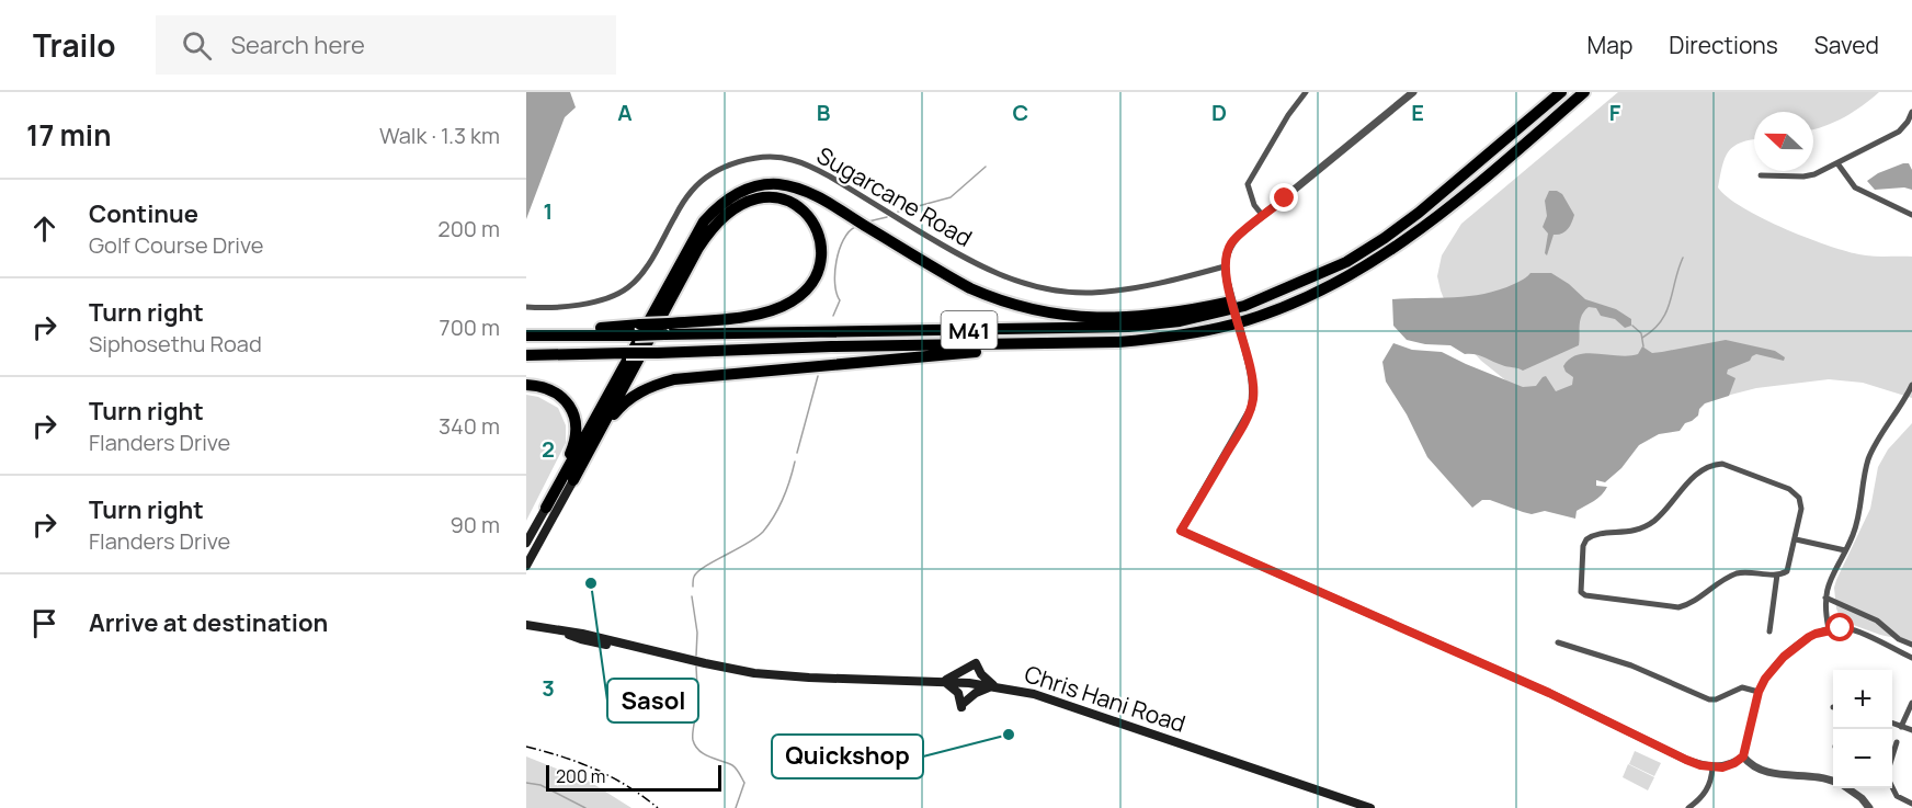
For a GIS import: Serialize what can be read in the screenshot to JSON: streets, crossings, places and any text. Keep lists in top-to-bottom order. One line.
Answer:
{"streets":{"highway":["M41"],"main road":["Chris Hani Road"],"street":["Sugarcane Road"]},"places":["Sasol","Quickshop"],"scale_bar":"200 m","north":"left","page":{"header":"Trailo","search":"Search here","nav":["Map","Directions","Saved"],"heading":["17 min","Walk · 1.3 km"],"list":[["Continue","Golf Course Drive","200 m"],["Turn right","Siphosethu Road","700 m"],["Turn right","Flanders Drive","340 m"],["Turn right","Flanders Drive","90 m"],"Arrive at destination"],"map_buttons":["+","−"],"scale":"200 m"},"grid":{"columns":["A","B","C","D","E","F"],"rows":["1","2","3"]}}
